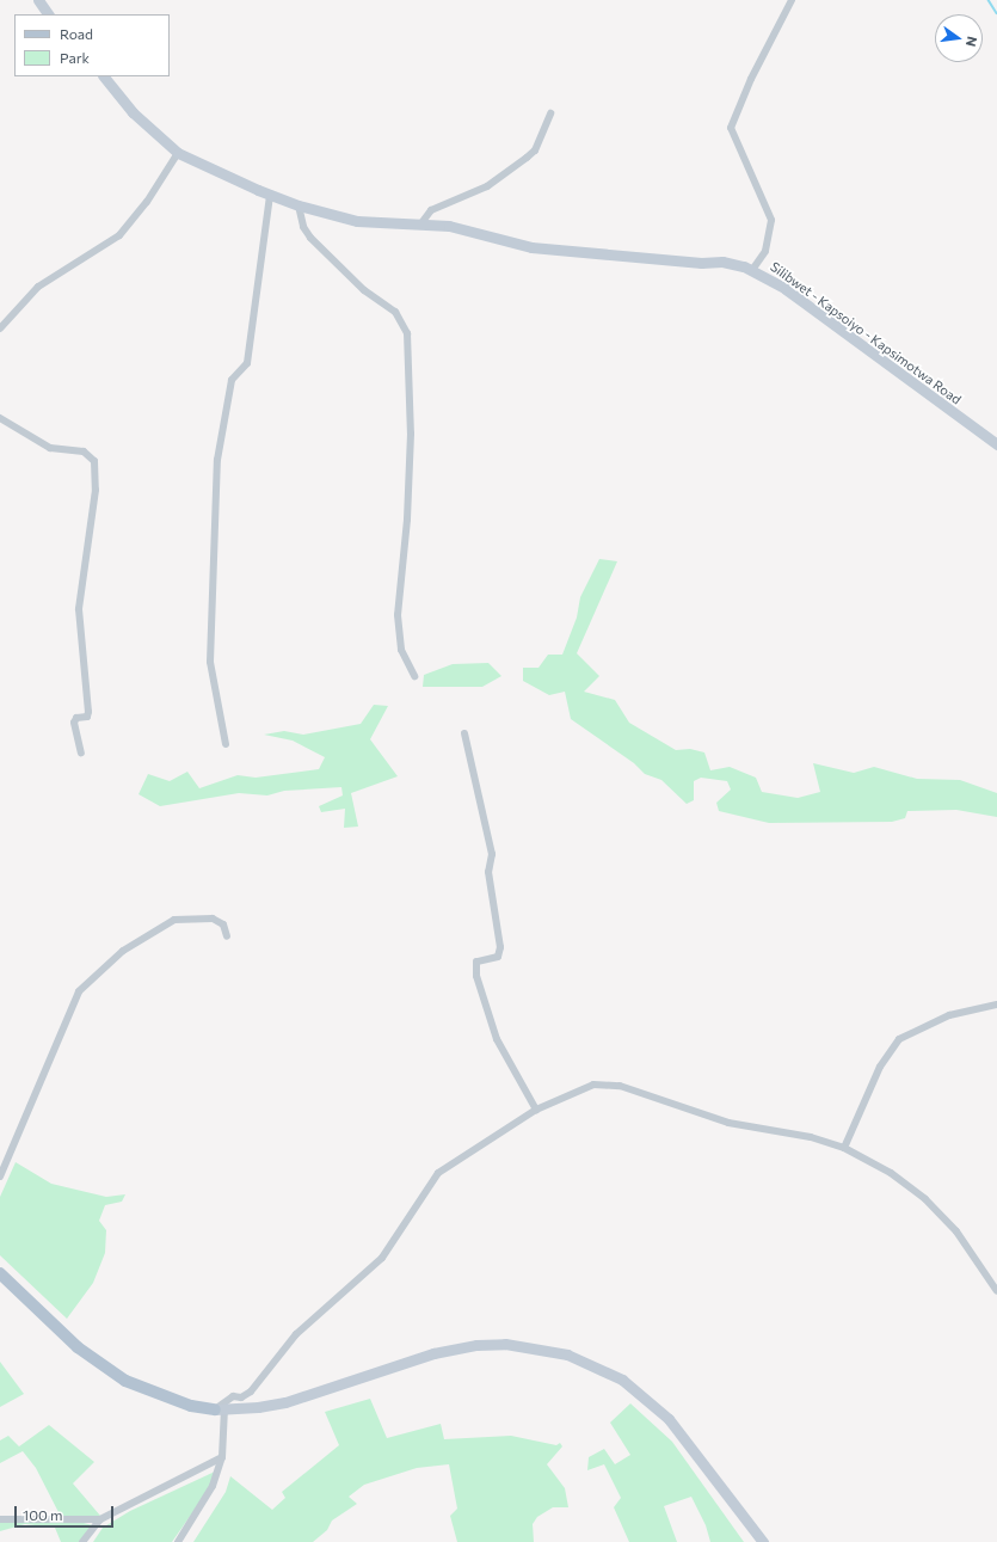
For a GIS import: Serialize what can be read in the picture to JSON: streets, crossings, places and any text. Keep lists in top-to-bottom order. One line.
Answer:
{"streets":{"street":["Silibwet - Kapsoiyo - Kapsimotwa Road"]},"legend":["Road","Park"],"scale_bar":"100 m","north":"right"}
